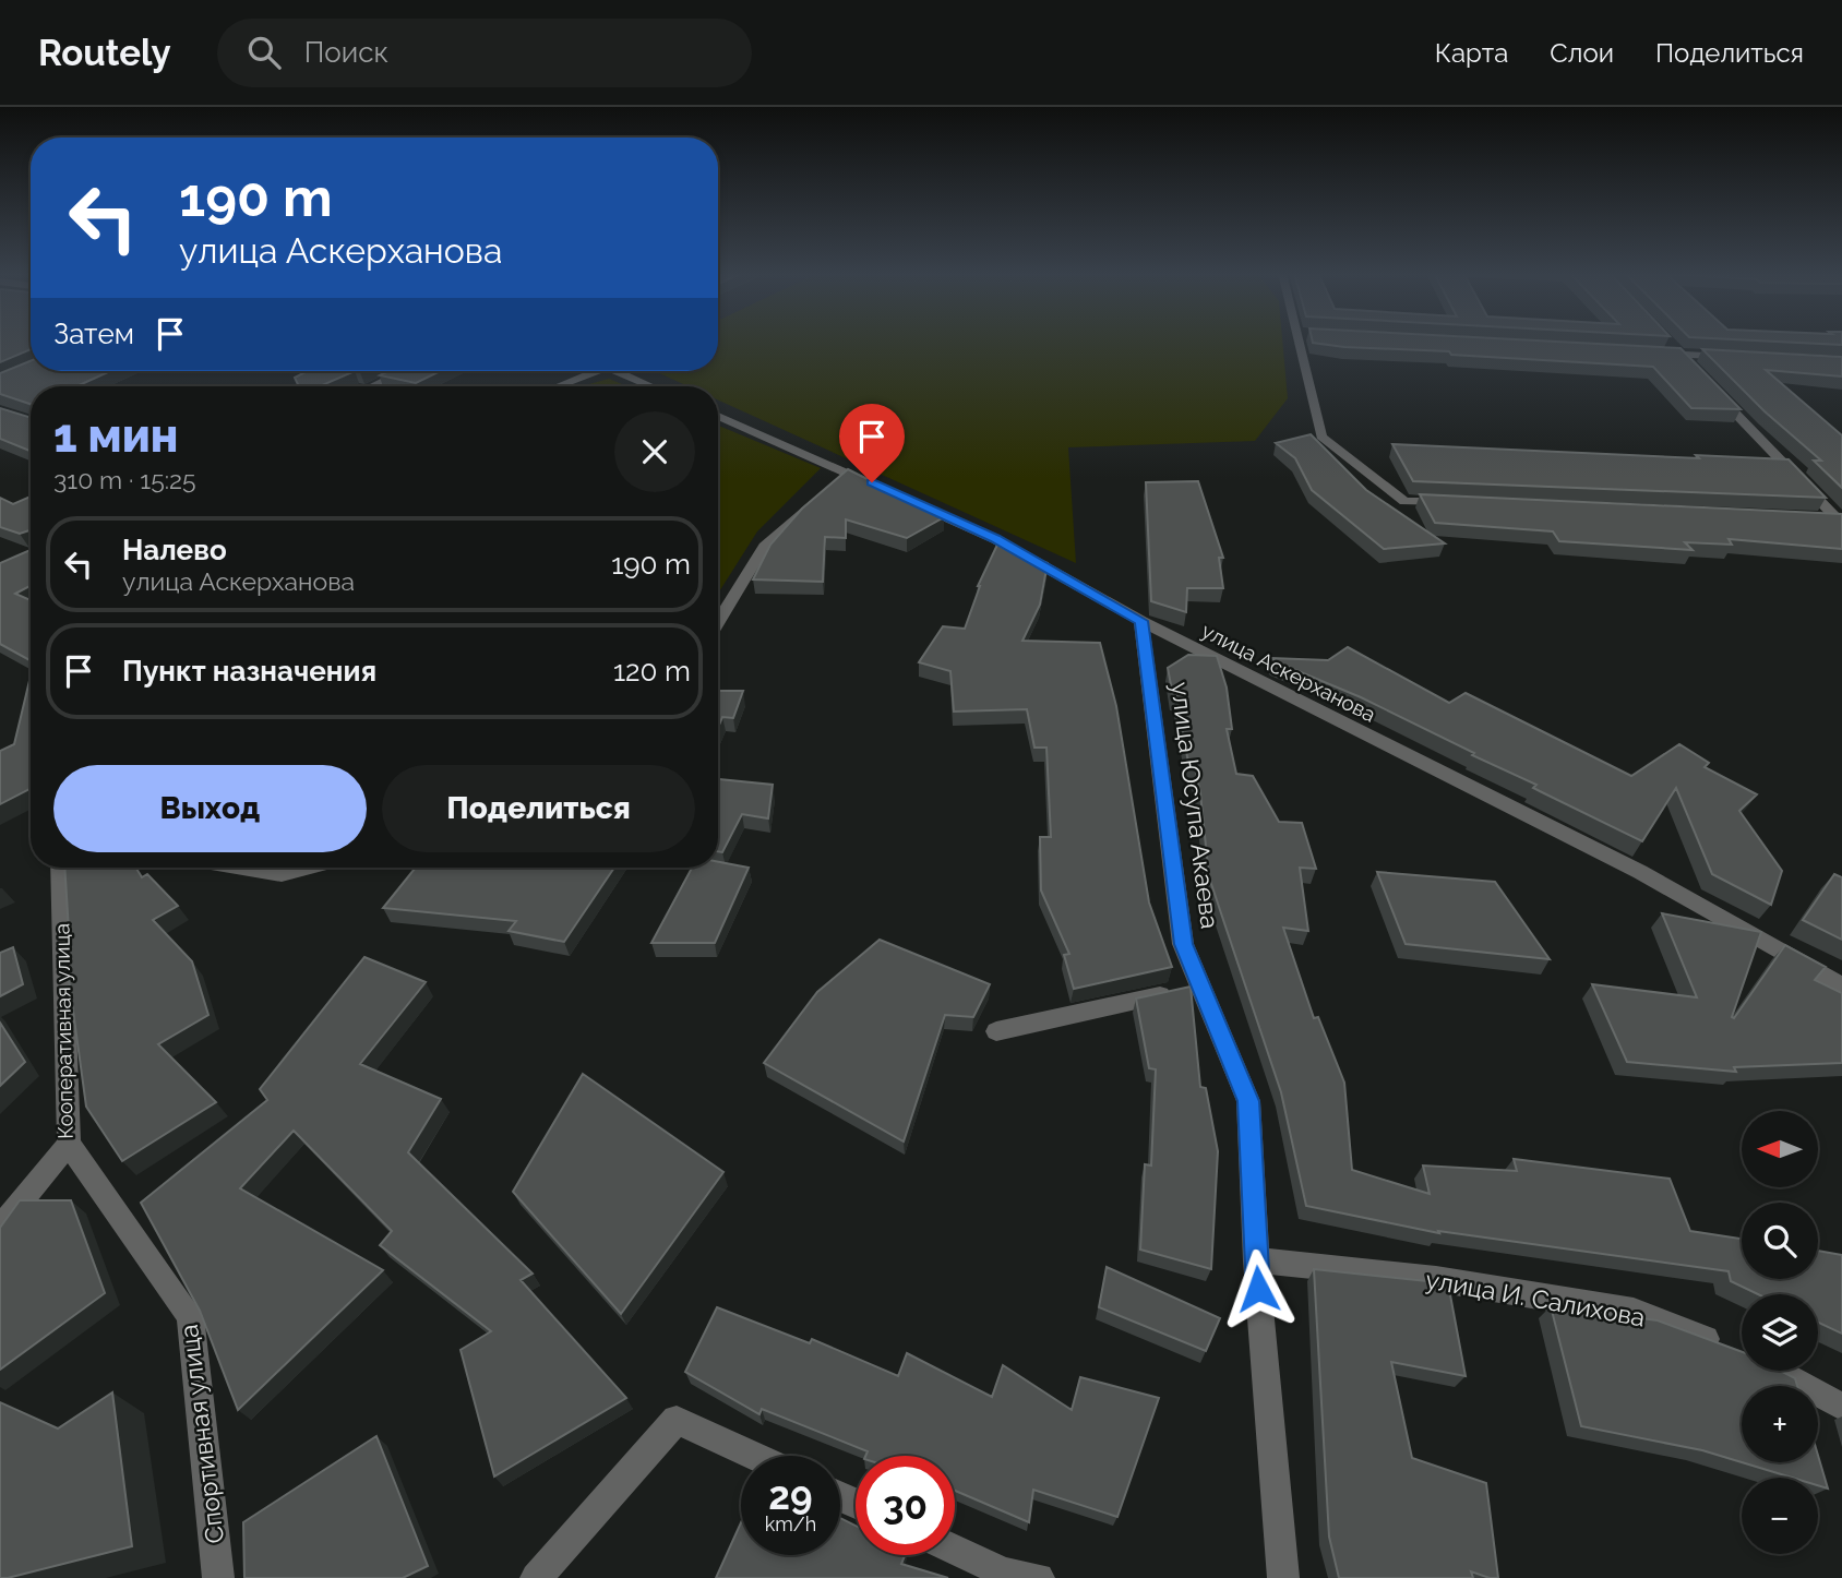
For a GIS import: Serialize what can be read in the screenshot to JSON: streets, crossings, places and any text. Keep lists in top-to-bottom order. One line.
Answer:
{"streets":{"street":["улица Аскерханова","улица Юсупа Акаева","Кооперативная улица","улица И. Салихова","Спортивная улица"]},"crossings":[["улица Аскерханова","улица Юсупа Акаева"],["улица Юсупа Акаева","улица И. Салихова"],["Кооперативная улица","Спортивная улица"]],"north":"left","page":{"header":"Routely","search":"Поиск","nav":["Карта","Слои","Поделиться"],"turn":["190 m","улица Аскерханова"],"then":"Затем","heading":["1 мин","310 m · 15:25"],"list":[{"name":"Налево","note":"улица Аскерханова","value":"190 m"},{"name":"Пункт назначения","value":"120 m"}],"buttons":["Выход","Поделиться"],"map_buttons":["+","−"],"speed":"29 km/h","limit":"30"}}
